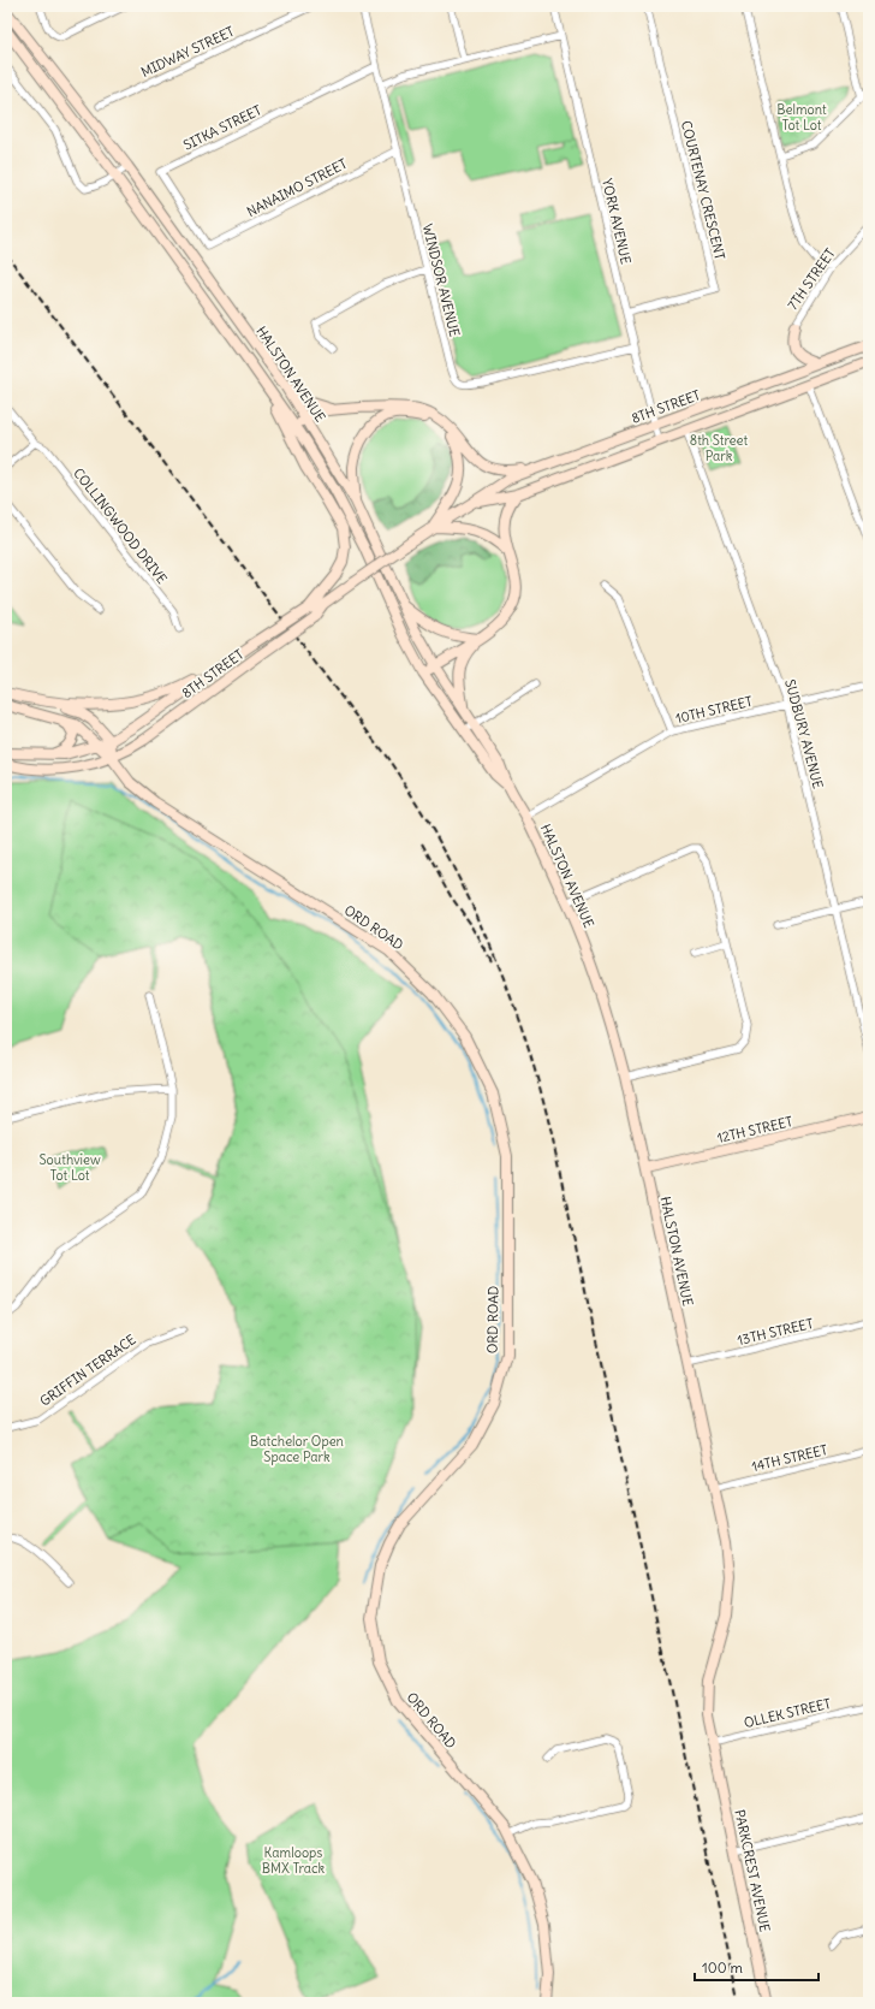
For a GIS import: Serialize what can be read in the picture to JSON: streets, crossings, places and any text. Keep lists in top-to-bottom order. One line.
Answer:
{"streets":{"main road":["HALSTON AVENUE","8TH STREET","ORD ROAD","12TH STREET","PARKCREST AVENUE"],"street":["MIDWAY STREET","SITKA STREET","NANAIMO STREET","COURTENAY CRESCENT","YORK AVENUE","7TH STREET","WINDSOR AVENUE","COLLINGWOOD DRIVE","10TH STREET","SUDBURY AVENUE","13TH STREET","GRIFFIN TERRACE","14TH STREET","OLLEK STREET"]},"crossings":[["SITKA STREET","NANAIMO STREET"],["SITKA STREET","WINDSOR AVENUE"],["NANAIMO STREET","WINDSOR AVENUE"],["COURTENAY CRESCENT","YORK AVENUE"],["YORK AVENUE","WINDSOR AVENUE"],["YORK AVENUE","8TH STREET"],["HALSTON AVENUE","10TH STREET"],["HALSTON AVENUE","12TH STREET"],["HALSTON AVENUE","13TH STREET"],["HALSTON AVENUE","14TH STREET"],["HALSTON AVENUE","OLLEK STREET"],["HALSTON AVENUE","PARKCREST AVENUE"],["8TH STREET","SUDBURY AVENUE"],["8TH STREET","ORD ROAD"],["10TH STREET","SUDBURY AVENUE"],["OLLEK STREET","PARKCREST AVENUE"]],"parks":["Belmont Tot Lot","8th Street Park","Southview Tot Lot","Batchelor Open Space Park","Kamloops BMX Track"],"scale_bar":"100 m"}
